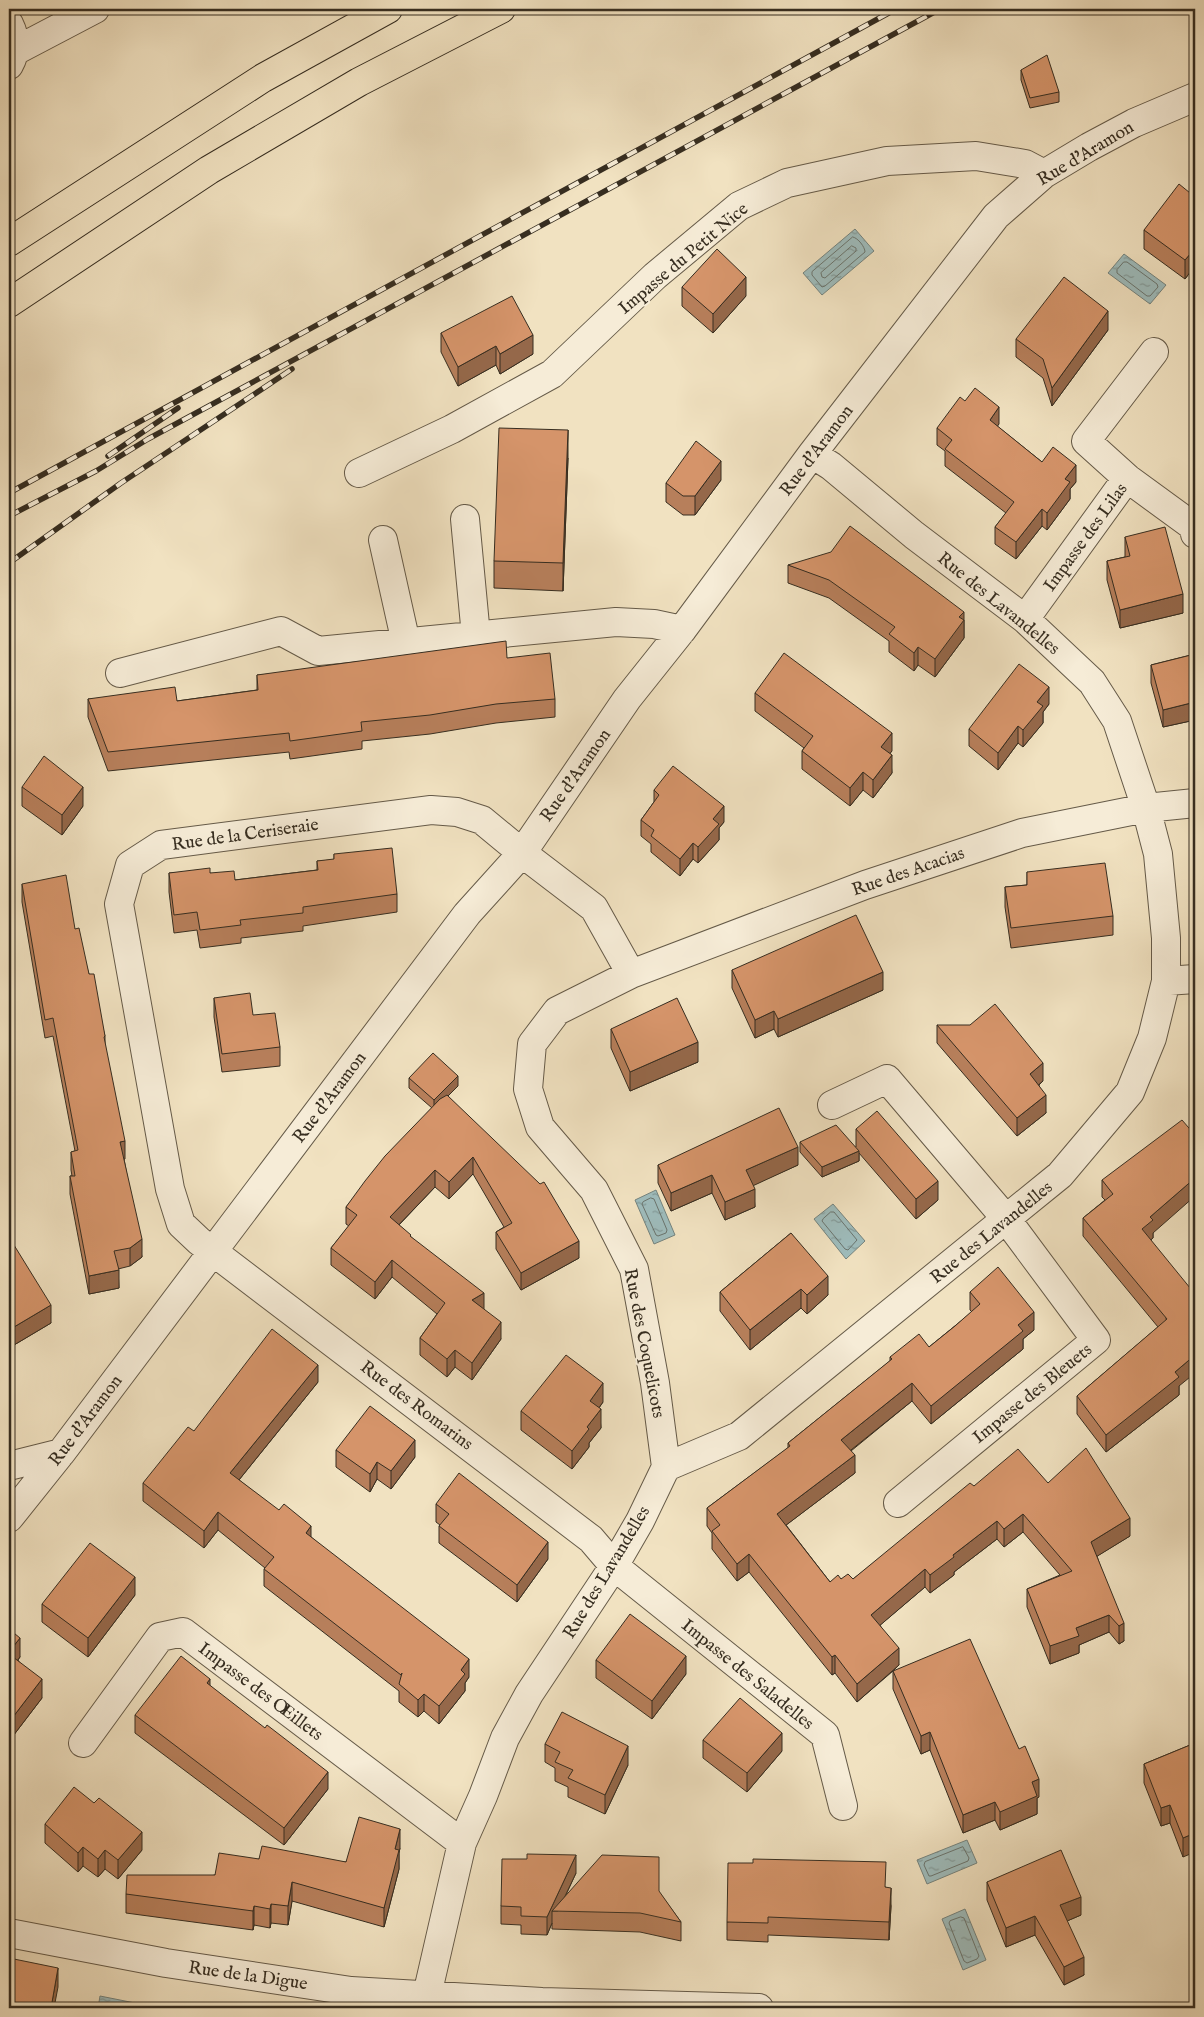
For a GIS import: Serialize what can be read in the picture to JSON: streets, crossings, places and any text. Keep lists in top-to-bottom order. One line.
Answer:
{"streets":{"street":["Rue d'Aramon","Impasse du Petit Nice","Impasse des Lilas","Rue des Lavandelles","Rue de la Ceriseraie","Rue des Acacias","Rue des Coquelicots","Impasse des Bleuets","Rue des Romarins","Impasse des Saladelles","Impasse des Œillets","Rue de la Digue"]},"crossings":[["Rue d'Aramon","Impasse du Petit Nice"],["Rue d'Aramon","Rue des Lavandelles"],["Rue d'Aramon","Rue de la Ceriseraie"],["Rue d'Aramon","Rue des Romarins"],["Impasse des Lilas","Rue des Lavandelles"],["Rue des Lavandelles","Rue des Acacias"],["Rue des Lavandelles","Rue des Coquelicots"],["Rue des Lavandelles","Impasse des Bleuets"],["Rue des Lavandelles","Rue des Romarins"],["Rue des Lavandelles","Impasse des Saladelles"],["Rue des Lavandelles","Impasse des Œillets"],["Rue des Lavandelles","Rue de la Digue"],["Rue de la Ceriseraie","Rue des Acacias"],["Rue de la Ceriseraie","Rue des Coquelicots"],["Rue de la Ceriseraie","Rue des Romarins"],["Rue des Acacias","Rue des Coquelicots"],["Rue des Romarins","Impasse des Saladelles"]]}
